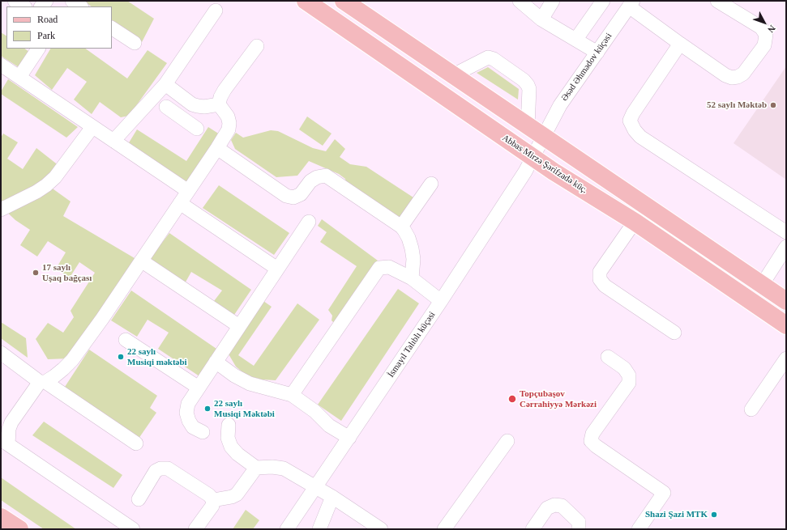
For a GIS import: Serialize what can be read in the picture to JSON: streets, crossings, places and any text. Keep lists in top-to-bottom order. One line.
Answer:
{"streets":{"main road":["Abbas Mirzə Şərifzadə küç."],"street":["Əsəd Əhmədov küçəsi","İsmayıl Talıblı küçəsi"]},"crossings":[["Əsəd Əhmədov küçəsi","Abbas Mirzə Şərifzadə küç."],["Əsəd Əhmədov küçəsi","İsmayıl Talıblı küçəsi"],["Abbas Mirzə Şərifzadə küç.","İsmayıl Talıblı küçəsi"]],"places":["52 saylı Məktəb","17 saylı Uşaq bağçası","22 saylı Musiqi məktəbi","Topçubaşov Cərrahiyyə Mərkəzi","22 saylı Musiqi Məktəbi","Shazi Şazi MTK"],"legend":["Road","Park"],"north":"bottom right"}
